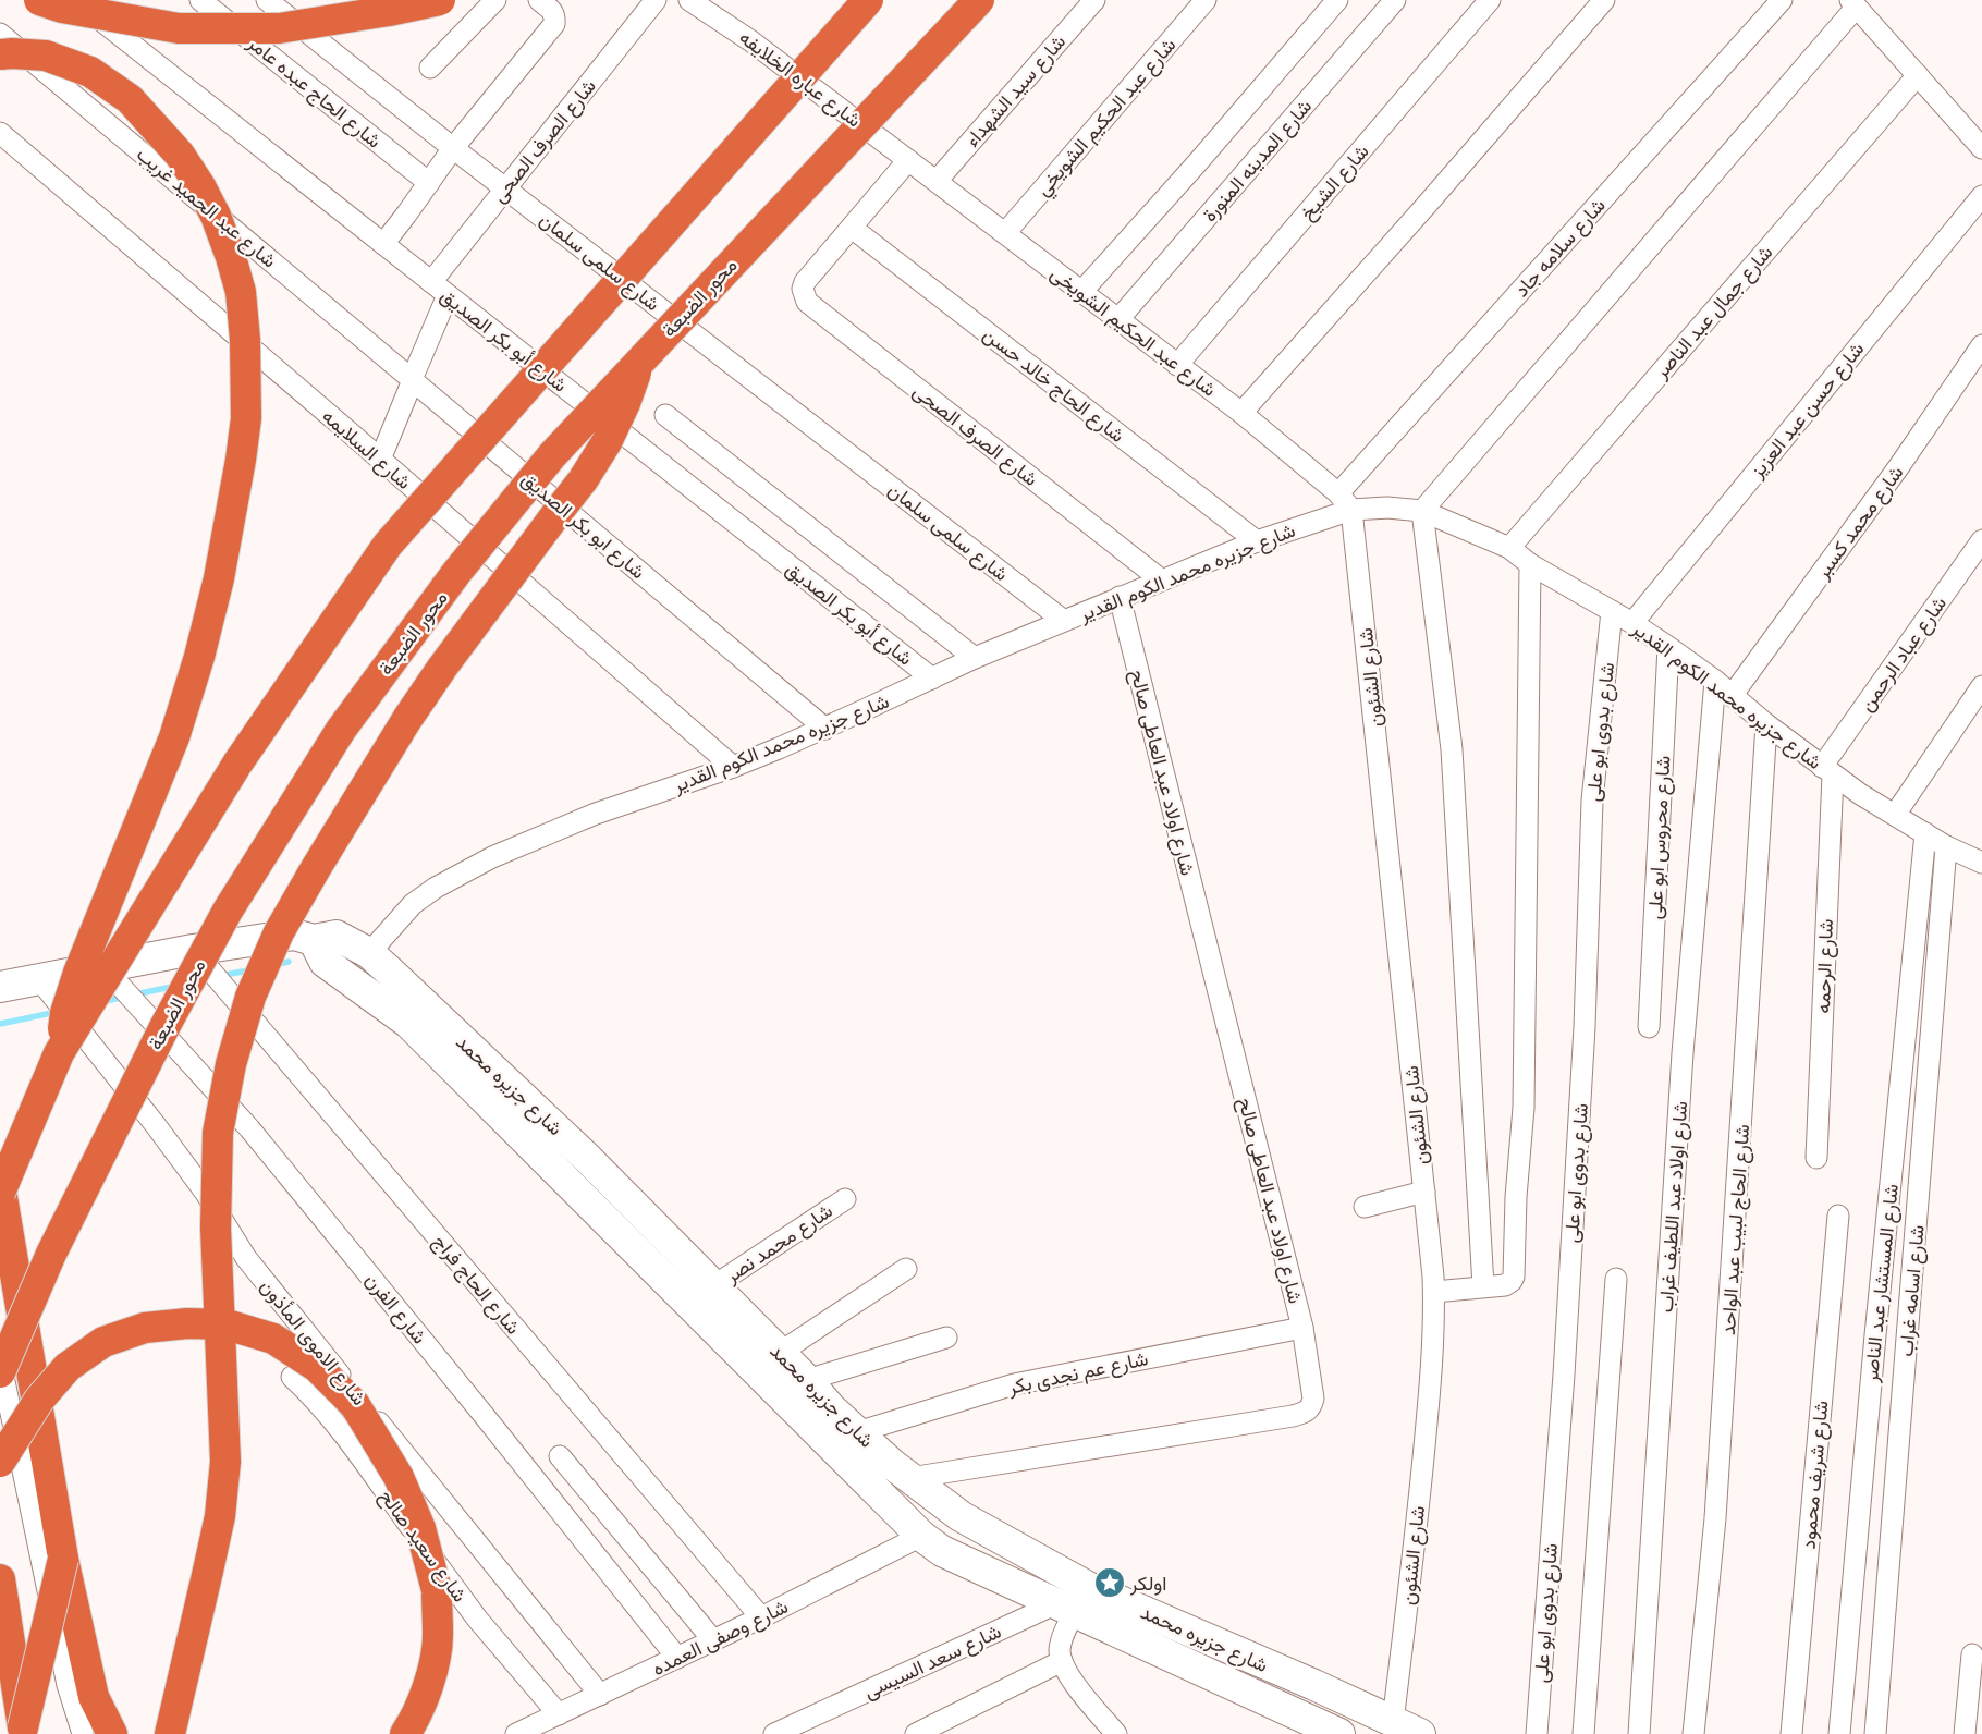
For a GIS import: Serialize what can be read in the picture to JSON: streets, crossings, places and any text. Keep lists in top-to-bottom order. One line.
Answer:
{"streets":{"highway":["محور الضبعة"],"main road":["شارع جزيره محمد"],"street":["شارع عباره الخلايفه","شارع سيد الشهداء","شارع الحاج عبده عامر","شارع عبد الحكيم الشويخي","شارع الصرف الصحى","شارع المدينه المنورة","شارع الشيخ","شارع عبد الحميد غريب","شارع سلامه جاد","شارع سلمى سلمان","شارع جمال عبد الناصر","شارع عبد الحكيم الشويخى","شارع أبو بكر الصديق","شارع الحاج خالد حسن","شارع حسن عبد العزيز","شارع السلايمه","شارع محمد كسبر","شارع ابو بكر الصديق","شارع جزيره محمد الكوم القدير","شارع عباد الرحمن","شارع الشئون","شارع بدوى ابو على","شارع اولاد عبد العاطى صالح","شارع محروس ابو على","شارع الرحمه","شارع اولاد عبد اللطيف غراب","شارع الحاج لبيب عبد الواحد","شارع محمد نصر","شارع المستشار عبد الناصر","شارع الحاج فراج","شارع اسامه غراب","شارع الفرن","شارع الاموى المأذون","شارع عم نجدى بكر","شارع شريف محمود","شارع سعيد صالح","شارع وصفى العمده","شارع سعد السيسى"]},"crossings":[["شارع عباره الخلايفه","شارع عبد الحكيم الشويخى"],["شارع سيد الشهداء","شارع عبد الحكيم الشويخى"],["شارع عبد الحكيم الشويخي","شارع عبد الحكيم الشويخى"],["شارع الصرف الصحى","شارع سلمى سلمان"],["شارع الصرف الصحى","شارع أبو بكر الصديق"],["شارع الصرف الصحى","شارع الحاج خالد حسن"],["شارع الصرف الصحى","شارع جزيره محمد الكوم القدير"],["شارع المدينه المنورة","شارع عبد الحكيم الشويخى"],["شارع الشيخ","شارع عبد الحكيم الشويخى"],["شارع عبد الحميد غريب","شارع ابو بكر الصديق"],["شارع سلامه جاد","شارع عبد الحكيم الشويخى"],["شارع سلمى سلمان","شارع جزيره محمد الكوم القدير"],["شارع جمال عبد الناصر","شارع جزيره محمد الكوم القدير"],["شارع عبد الحكيم الشويخى","شارع جزيره محمد الكوم القدير"],["شارع عبد الحكيم الشويخى","شارع الشئون"],["شارع أبو بكر الصديق","شارع جزيره محمد الكوم القدير"],["شارع الحاج خالد حسن","شارع جزيره محمد الكوم القدير"],["شارع حسن عبد العزيز","شارع جزيره محمد الكوم القدير"],["شارع السلايمه","شارع جزيره محمد الكوم القدير"],["شارع محمد كسبر","شارع جزيره محمد الكوم القدير"],["شارع ابو بكر الصديق","شارع جزيره محمد الكوم القدير"],["شارع جزيره محمد الكوم القدير","شارع عباد الرحمن"],["شارع جزيره محمد الكوم القدير","شارع الشئون"],["شارع جزيره محمد الكوم القدير","شارع بدوى ابو على"],["شارع جزيره محمد الكوم القدير","شارع اولاد عبد العاطى صالح"],["شارع جزيره محمد الكوم القدير","شارع محروس ابو على"],["شارع جزيره محمد الكوم القدير","شارع الرحمه"],["شارع جزيره محمد الكوم القدير","شارع جزيره محمد"],["شارع جزيره محمد الكوم القدير","شارع اولاد عبد اللطيف غراب"],["شارع جزيره محمد الكوم القدير","شارع الحاج لبيب عبد الواحد"],["شارع جزيره محمد الكوم القدير","شارع المستشار عبد الناصر"],["شارع جزيره محمد الكوم القدير","شارع اسامه غراب"],["شارع عباد الرحمن","شارع الرحمه"],["شارع الشئون","شارع جزيره محمد"],["شارع اولاد عبد العاطى صالح","شارع جزيره محمد"],["شارع اولاد عبد العاطى صالح","شارع عم نجدى بكر"],["شارع جزيره محمد","شارع محمد نصر"],["شارع جزيره محمد","شارع الحاج فراج"],["شارع جزيره محمد","شارع الفرن"],["شارع جزيره محمد","شارع الاموى المأذون"],["شارع جزيره محمد","شارع عم نجدى بكر"],["شارع جزيره محمد","شارع وصفى العمده"],["شارع جزيره محمد","شارع سعد السيسى"],["شارع الحاج فراج","شارع وصفى العمده"],["شارع الفرن","شارع وصفى العمده"],["شارع الاموى المأذون","شارع وصفى العمده"],["شارع سعيد صالح","شارع وصفى العمده"]],"places":{"place":["اولكر"]}}
